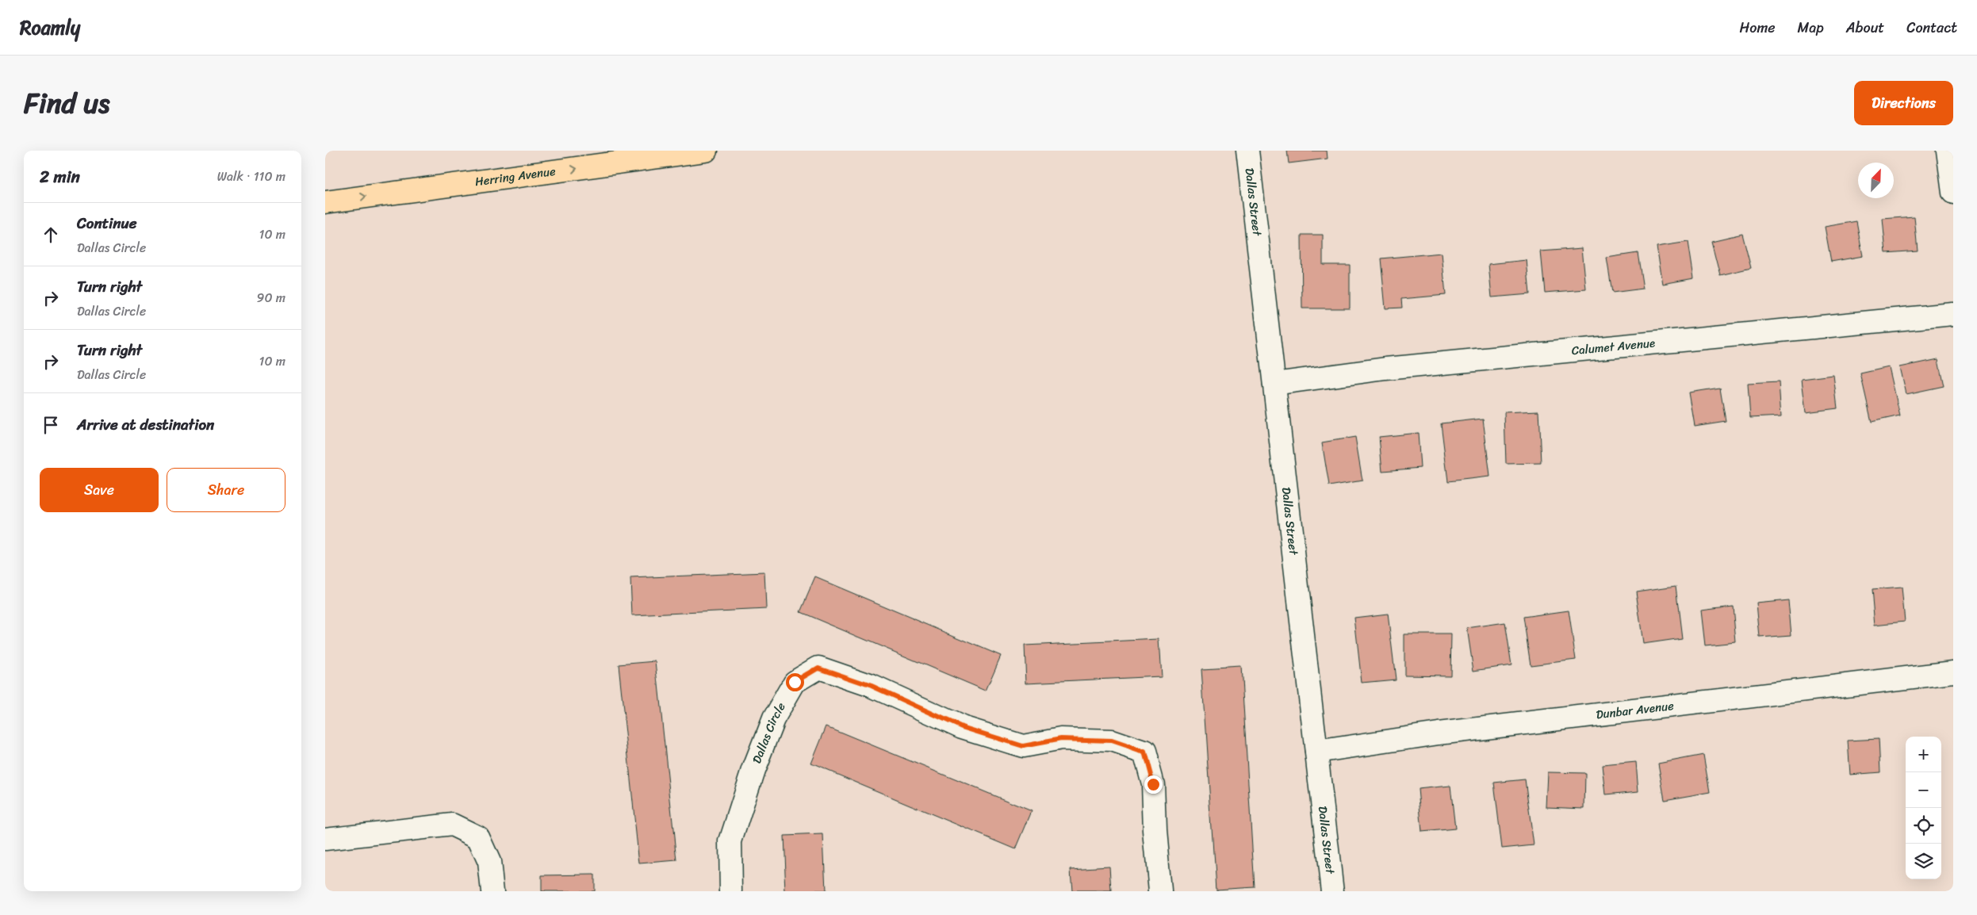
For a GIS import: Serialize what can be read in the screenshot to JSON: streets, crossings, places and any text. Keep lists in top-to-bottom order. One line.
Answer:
{"streets":{"main road":["Herring Avenue"],"street":["Dallas Street","Calumet Avenue","Dunbar Avenue","Dallas Circle"]},"crossings":[["Dallas Street","Calumet Avenue"],["Dallas Street","Dunbar Avenue"]],"one_way":["Herring Avenue"],"north":"top right","page":{"header":"Roamly","nav":["Home","Map","About","Contact"],"title":"Find us","buttons":["Directions",["Save","Share"]],"heading":["2 min","Walk · 110 m"],"list":[["Continue","Dallas Circle","10 m"],["Turn right","Dallas Circle","90 m"],["Turn right","Dallas Circle","10 m"],"Arrive at destination"],"map_buttons":["+","−"]}}
